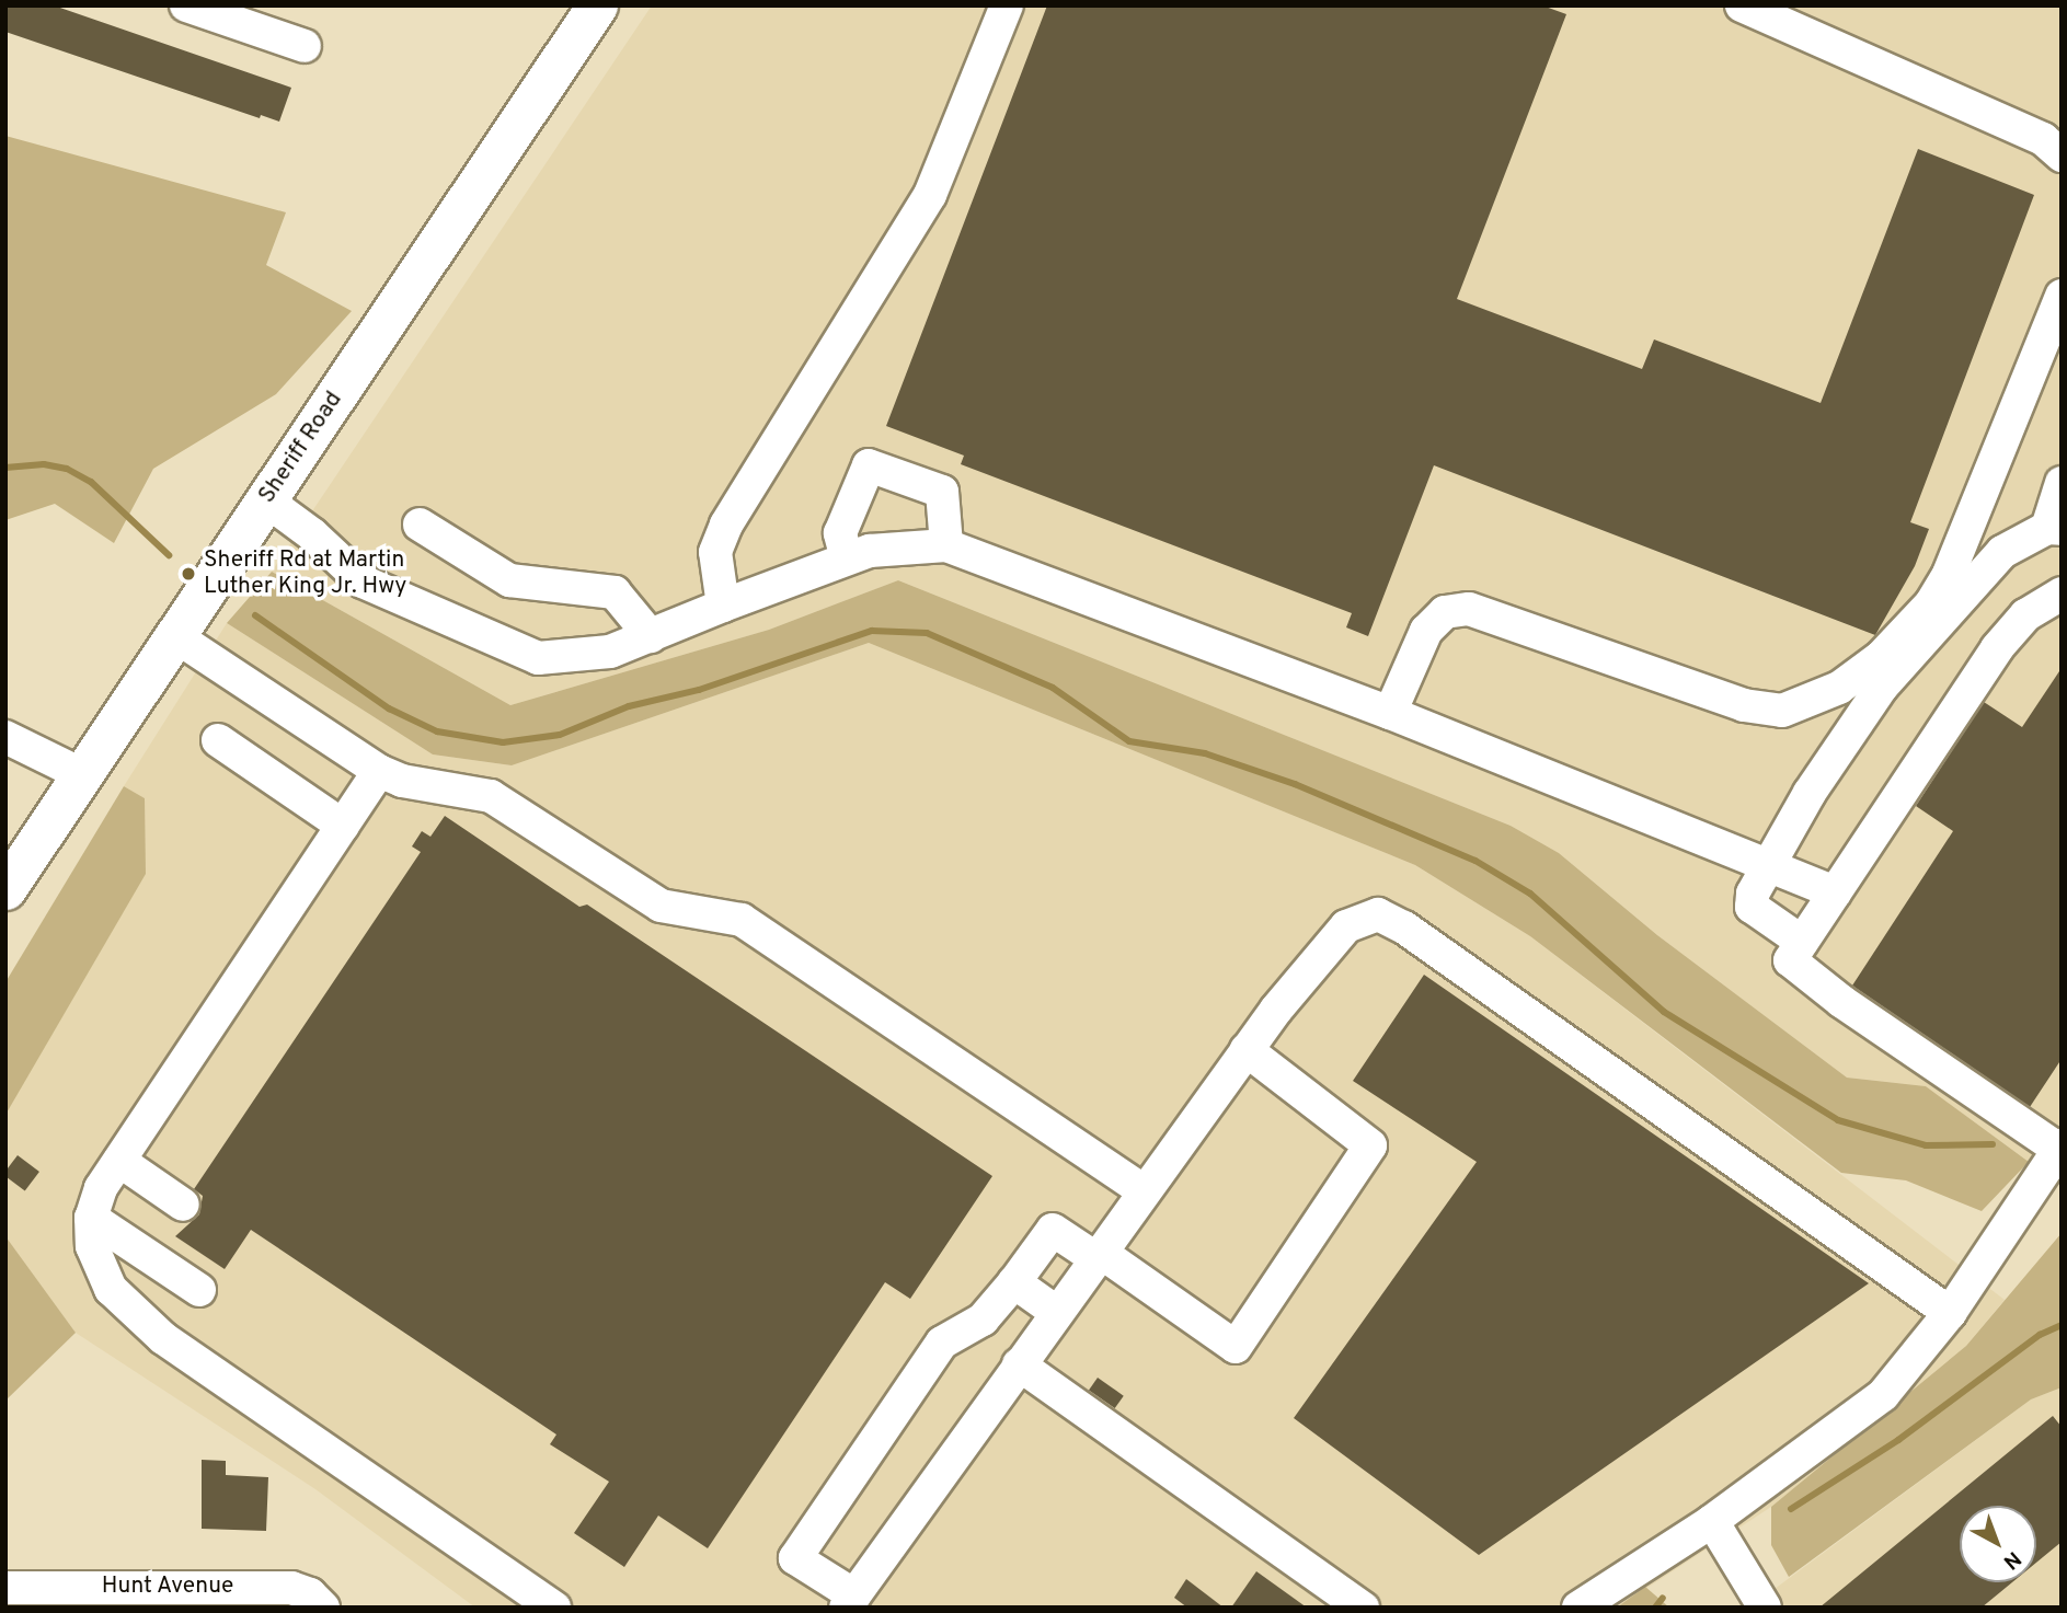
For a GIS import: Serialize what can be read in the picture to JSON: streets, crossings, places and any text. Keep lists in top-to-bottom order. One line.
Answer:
{"streets":{"main road":["Sheriff Road"],"street":["Hunt Avenue"]},"places":["Sheriff Rd at Martin Luther King Jr. Hwy"],"north":"bottom right"}
